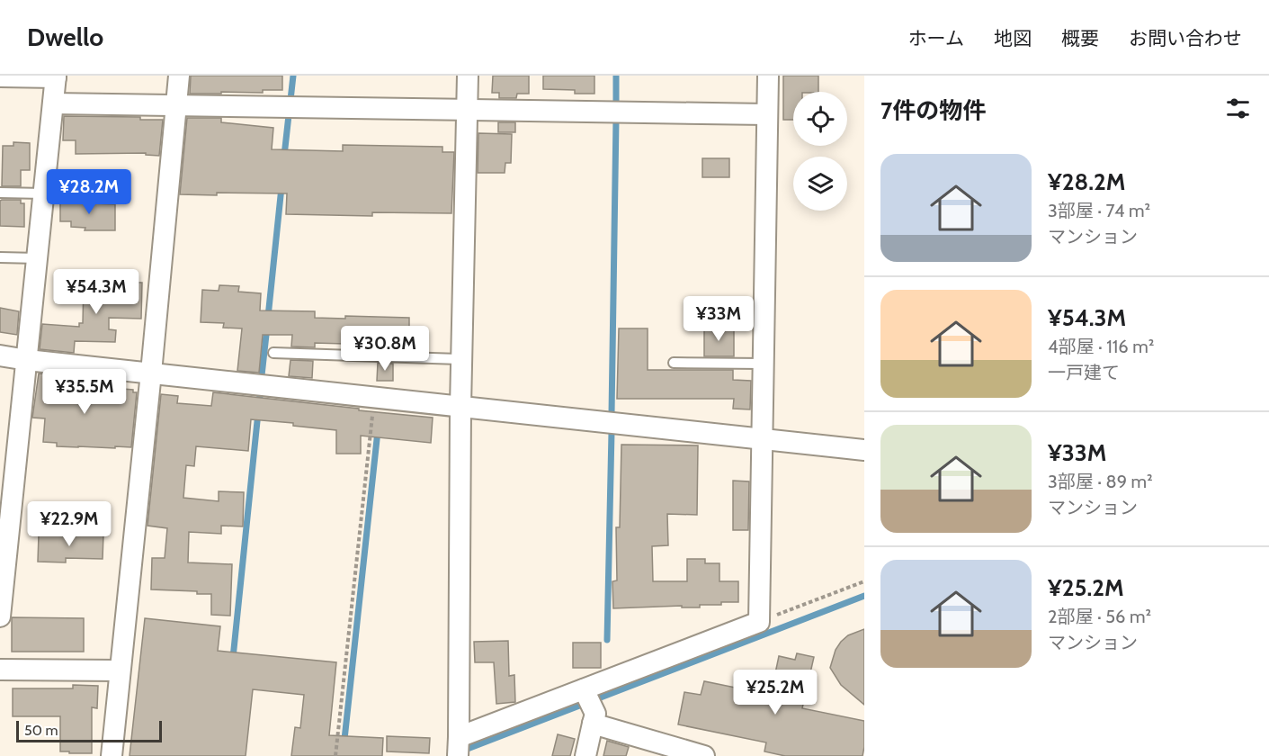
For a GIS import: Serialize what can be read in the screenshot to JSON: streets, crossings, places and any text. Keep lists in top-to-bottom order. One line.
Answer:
{"scale_bar":"50 m","page":{"header":"Dwello","nav":["ホーム","地図","概要","お問い合わせ"],"heading":"7件の物件","list":[{"name":"¥28.2M","note":"3部屋 · 74 m² · マンション"},{"name":"¥54.3M","note":"4部屋 · 116 m² · 一戸建て"},{"name":"¥33M","note":"3部屋 · 89 m² · マンション"},{"name":"¥25.2M","note":"2部屋 · 56 m² · マンション"}],"price":["¥28.2M","¥54.3M","¥33M","¥30.8M","¥35.5M","¥22.9M","¥25.2M"],"scale":"50 m"}}
